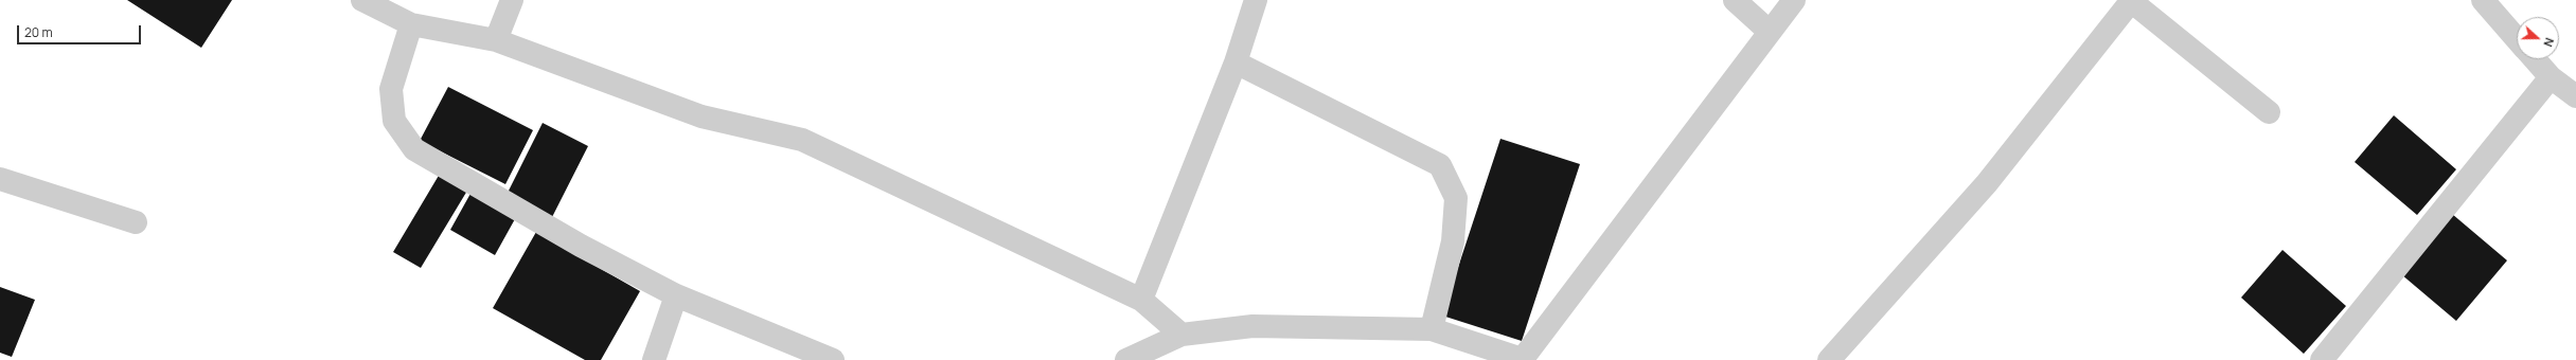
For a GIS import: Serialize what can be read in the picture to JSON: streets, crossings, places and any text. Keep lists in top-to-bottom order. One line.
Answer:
{"scale_bar":"20 m","north":"right"}
